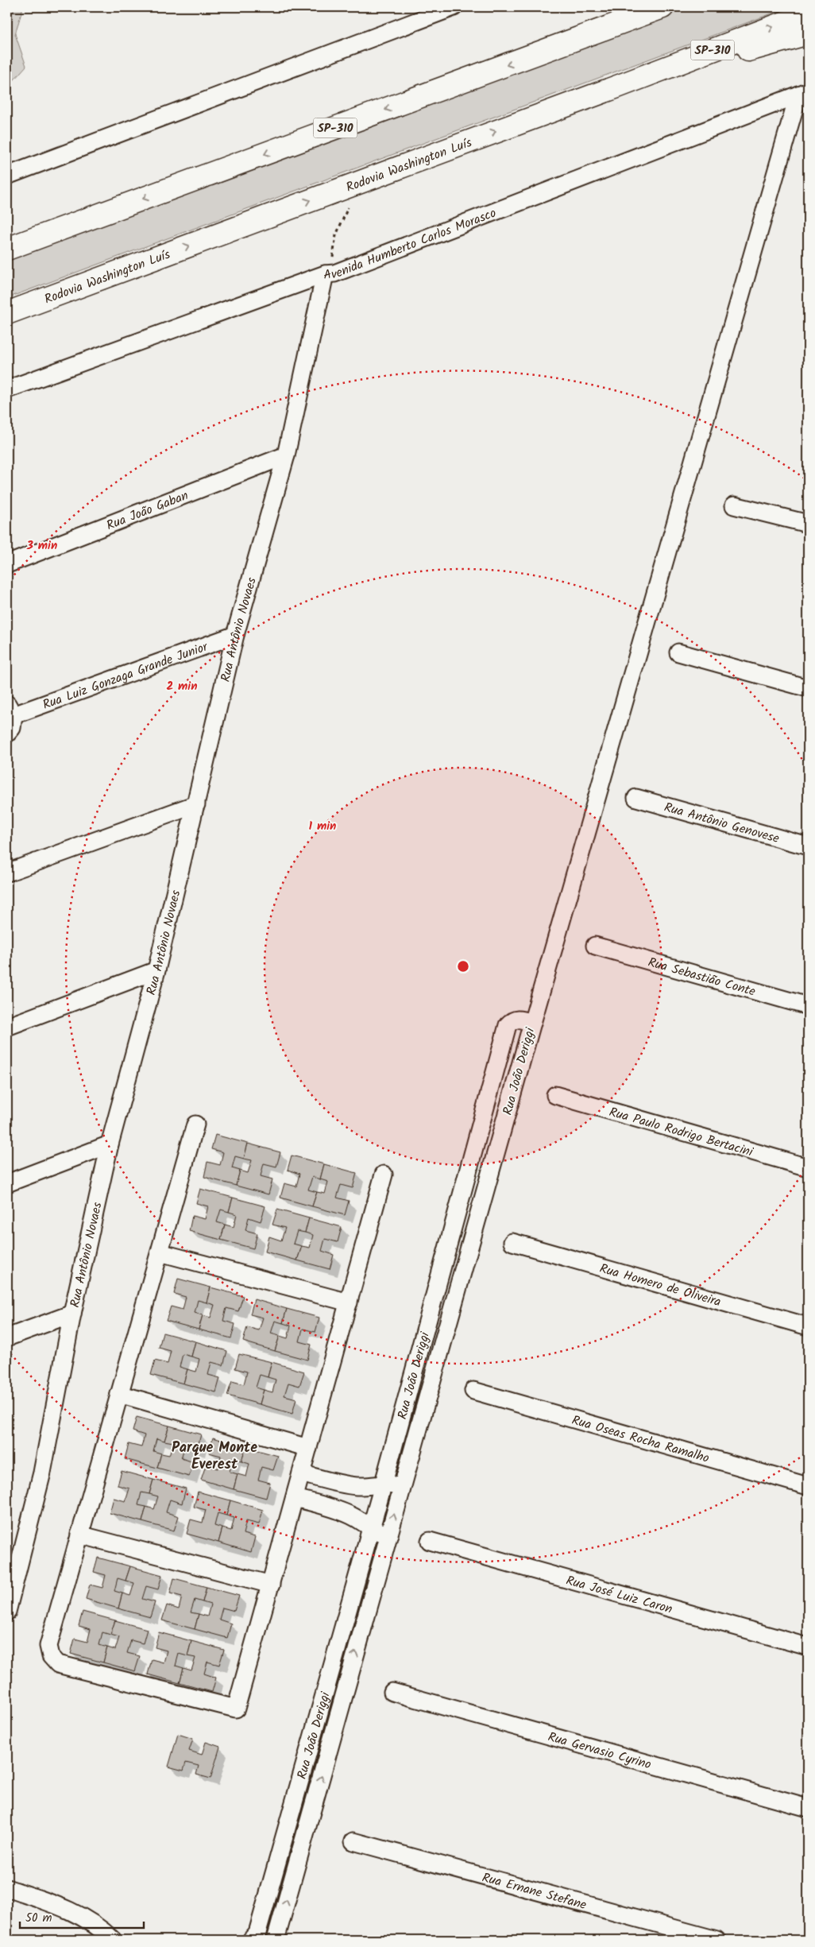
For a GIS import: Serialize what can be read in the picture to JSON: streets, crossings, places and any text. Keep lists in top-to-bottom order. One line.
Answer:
{"streets":{"highway":["SP-310","Rodovia Washington Luís"],"street":["Avenida Humberto Carlos Morasco","Rua João Gaban","Rua Antônio Novaes","Rua Luiz Gonzaga Grande Junior","Rua Antônio Genovese","Rua Sebastião Conte","Rua João Deriggi","Rua Paulo Rodrigo Bertacini","Rua Homero de Oliveira","Rua Oseas Rocha Ramalho","Rua José Luiz Caron","Rua Gervasio Cyrino","Rua Ernane Stefane"]},"crossings":[["Avenida Humberto Carlos Morasco","Rua Antônio Novaes"],["Rua João Gaban","Rua Antônio Novaes"],["Rua Antônio Novaes","Rua Luiz Gonzaga Grande Junior"]],"districts":["Parque Monte Everest"],"scale_bar":"50 m","rings":["3 min","2 min","1 min"]}
